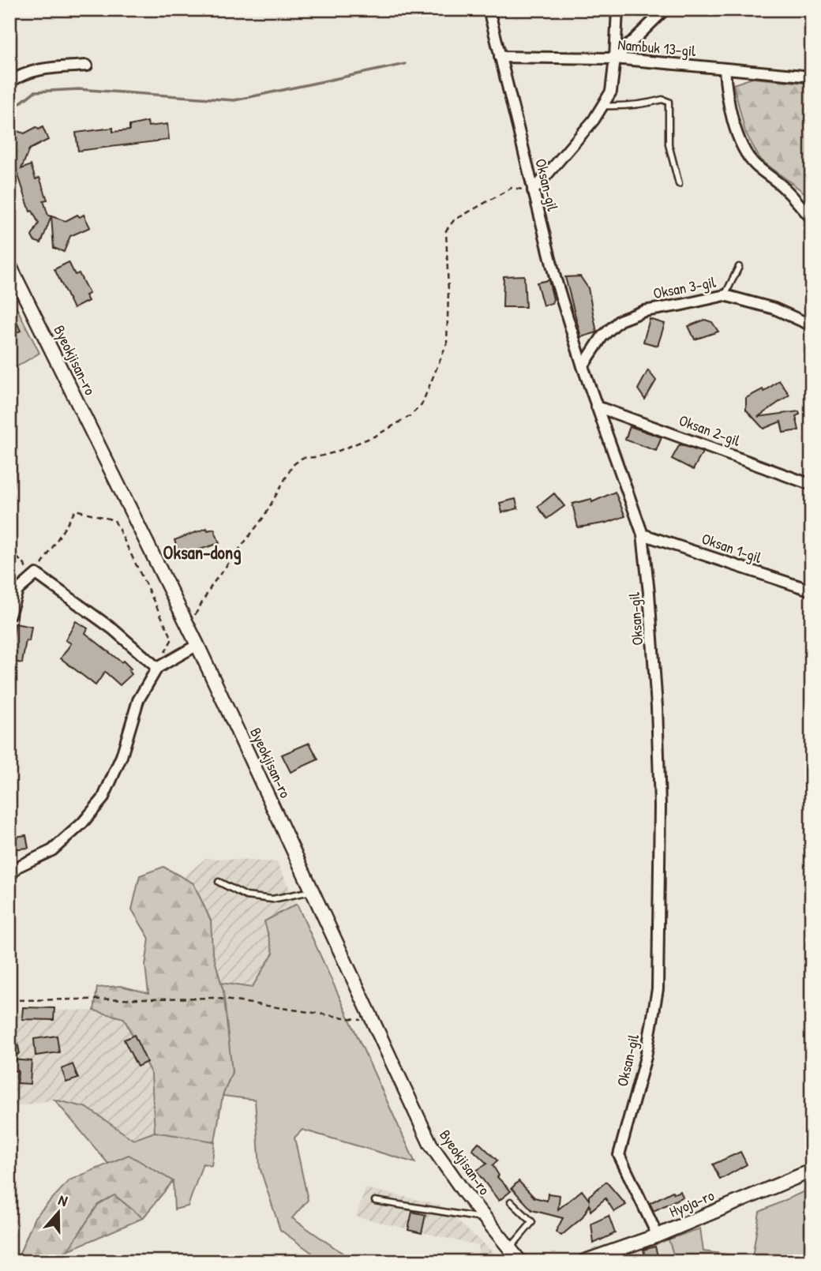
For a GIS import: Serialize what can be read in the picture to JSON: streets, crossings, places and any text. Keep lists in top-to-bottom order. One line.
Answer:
{"streets":{"street":["Nambuk 13-gil","Oksan-gil","Oksan 3-gil","Byeokjisan-ro","Oksan 2-gil","Oksan 1-gil","Hyoja-ro"]},"crossings":[["Nambuk 13-gil","Oksan-gil"],["Oksan-gil","Oksan 3-gil"],["Oksan-gil","Oksan 2-gil"],["Oksan-gil","Oksan 1-gil"],["Oksan-gil","Hyoja-ro"]],"districts":["Oksan-dong"],"north":"top"}
